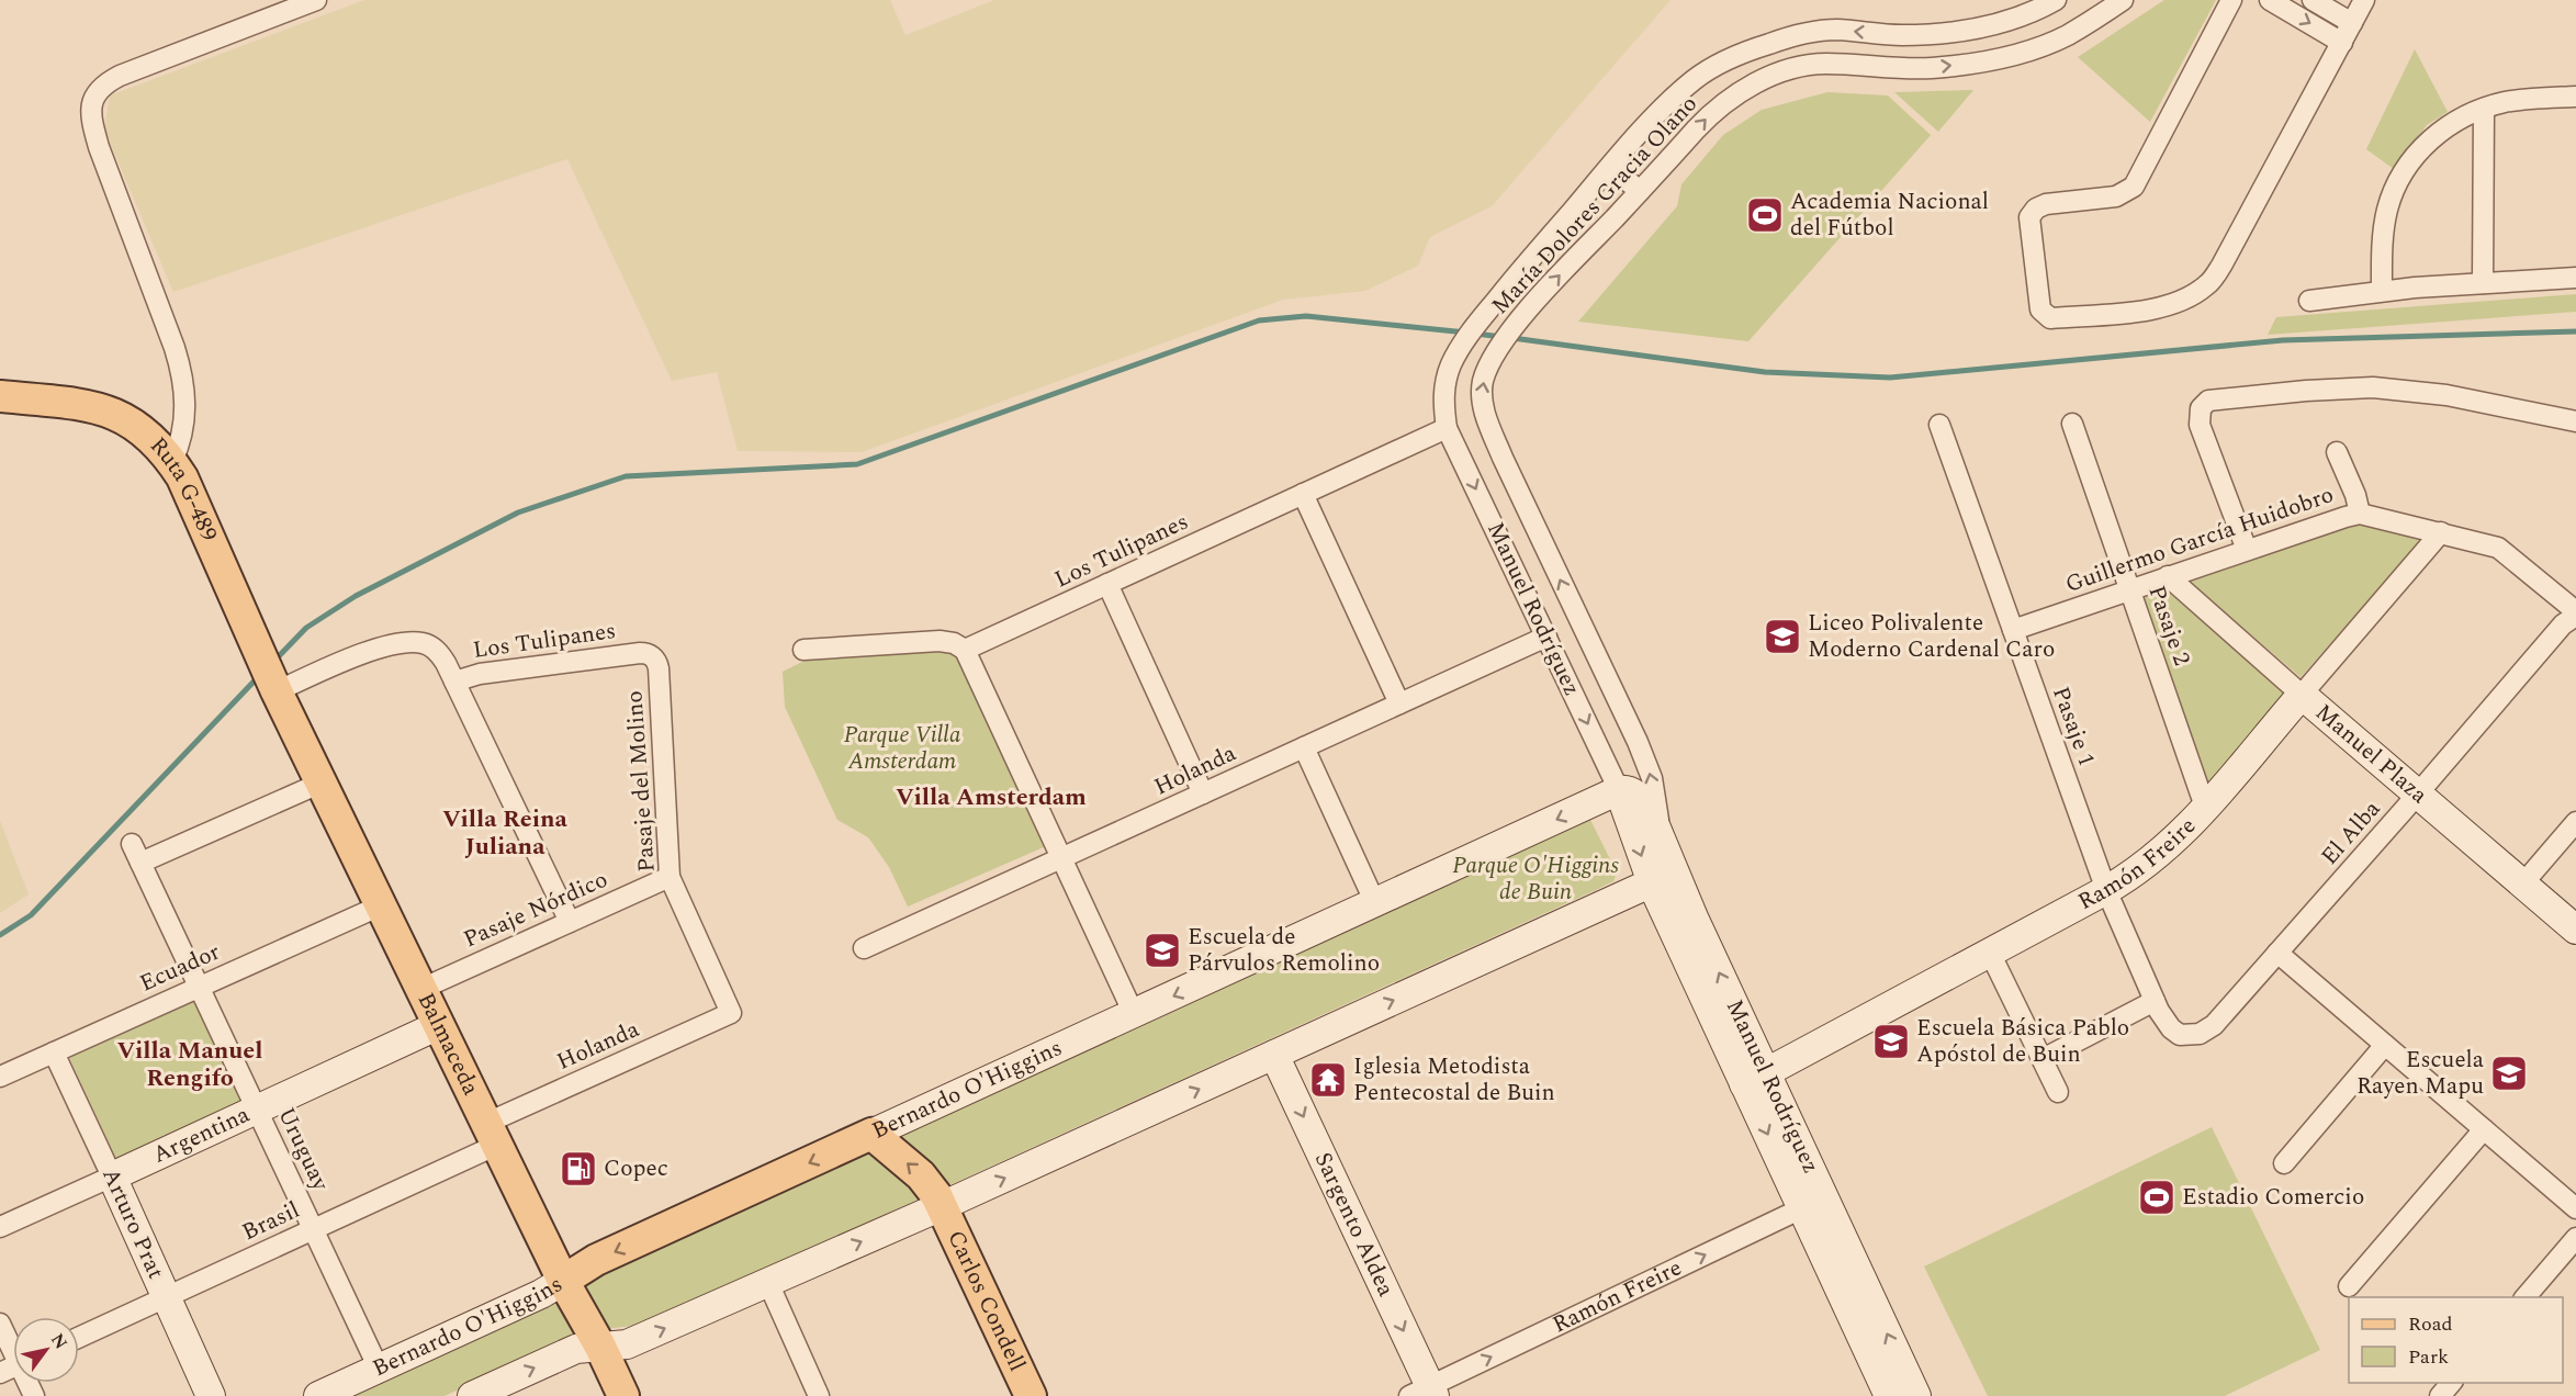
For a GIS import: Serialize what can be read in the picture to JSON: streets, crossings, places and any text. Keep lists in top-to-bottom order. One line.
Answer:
{"streets":{"main road":["Ruta G-489","Manuel Rodríguez","Manuel Plaza","Ramón Freire","Balmaceda","Bernardo O'Higgins","Argentina","Arturo Prat","Sargento Aldea","Carlos Condell"],"street":["María Dolores Gracia Olano","Guillermo García Huidobro","Los Tulipanes","Pasaje 2","Pasaje 1","Holanda","Pasaje del Molino","El Alba","Pasaje Nórdico","Ecuador","Uruguay","Brasil"]},"crossings":[["María Dolores Gracia Olano","Los Tulipanes"],["María Dolores Gracia Olano","Manuel Rodríguez"],["Ruta G-489","Los Tulipanes"],["Ruta G-489","Balmaceda"],["Guillermo García Huidobro","Pasaje 2"],["Guillermo García Huidobro","Pasaje 1"],["Guillermo García Huidobro","Manuel Plaza"],["Guillermo García Huidobro","El Alba"],["Guillermo García Huidobro","Ramón Freire"],["Los Tulipanes","Manuel Rodríguez"],["Los Tulipanes","Pasaje del Molino"],["Los Tulipanes","Balmaceda"],["Manuel Rodríguez","Holanda"],["Manuel Rodríguez","Ramón Freire"],["Manuel Rodríguez","Bernardo O'Higgins"],["Pasaje 2","Ramón Freire"],["Pasaje 1","El Alba"],["Pasaje 1","Ramón Freire"],["Manuel Plaza","El Alba"],["Manuel Plaza","Ramón Freire"],["Holanda","Pasaje del Molino"],["Holanda","Balmaceda"],["Holanda","Brasil"],["Pasaje del Molino","Pasaje Nórdico"],["Ramón Freire","Sargento Aldea"],["Pasaje Nórdico","Balmaceda"],["Ecuador","Balmaceda"],["Ecuador","Uruguay"],["Ecuador","Arturo Prat"],["Balmaceda","Bernardo O'Higgins"],["Balmaceda","Argentina"],["Balmaceda","Brasil"],["Bernardo O'Higgins","Uruguay"],["Bernardo O'Higgins","Carlos Condell"],["Argentina","Uruguay"],["Argentina","Arturo Prat"],["Uruguay","Brasil"],["Brasil","Arturo Prat"]],"one_way":["Sargento Aldea"],"districts":["Villa Amsterdam","Villa Reina Juliana","Villa Manuel Rengifo"],"parks":["Parque Villa Amsterdam","Parque O'Higgins de Buin"],"places":{"sports":["Academia Nacional del Fútbol","Estadio Comercio"],"school or university":["Liceo Polivalente Moderno Cardenal Caro","Escuela de Párvulos Remolino","Escuela Básica Pablo Apóstol de Buin","Escuela Rayen Mapu"],"temple":["Iglesia Metodista Pentecostal de Buin"],"fuel station":["Copec"]},"legend":["Road","Park"],"north":"top right"}
